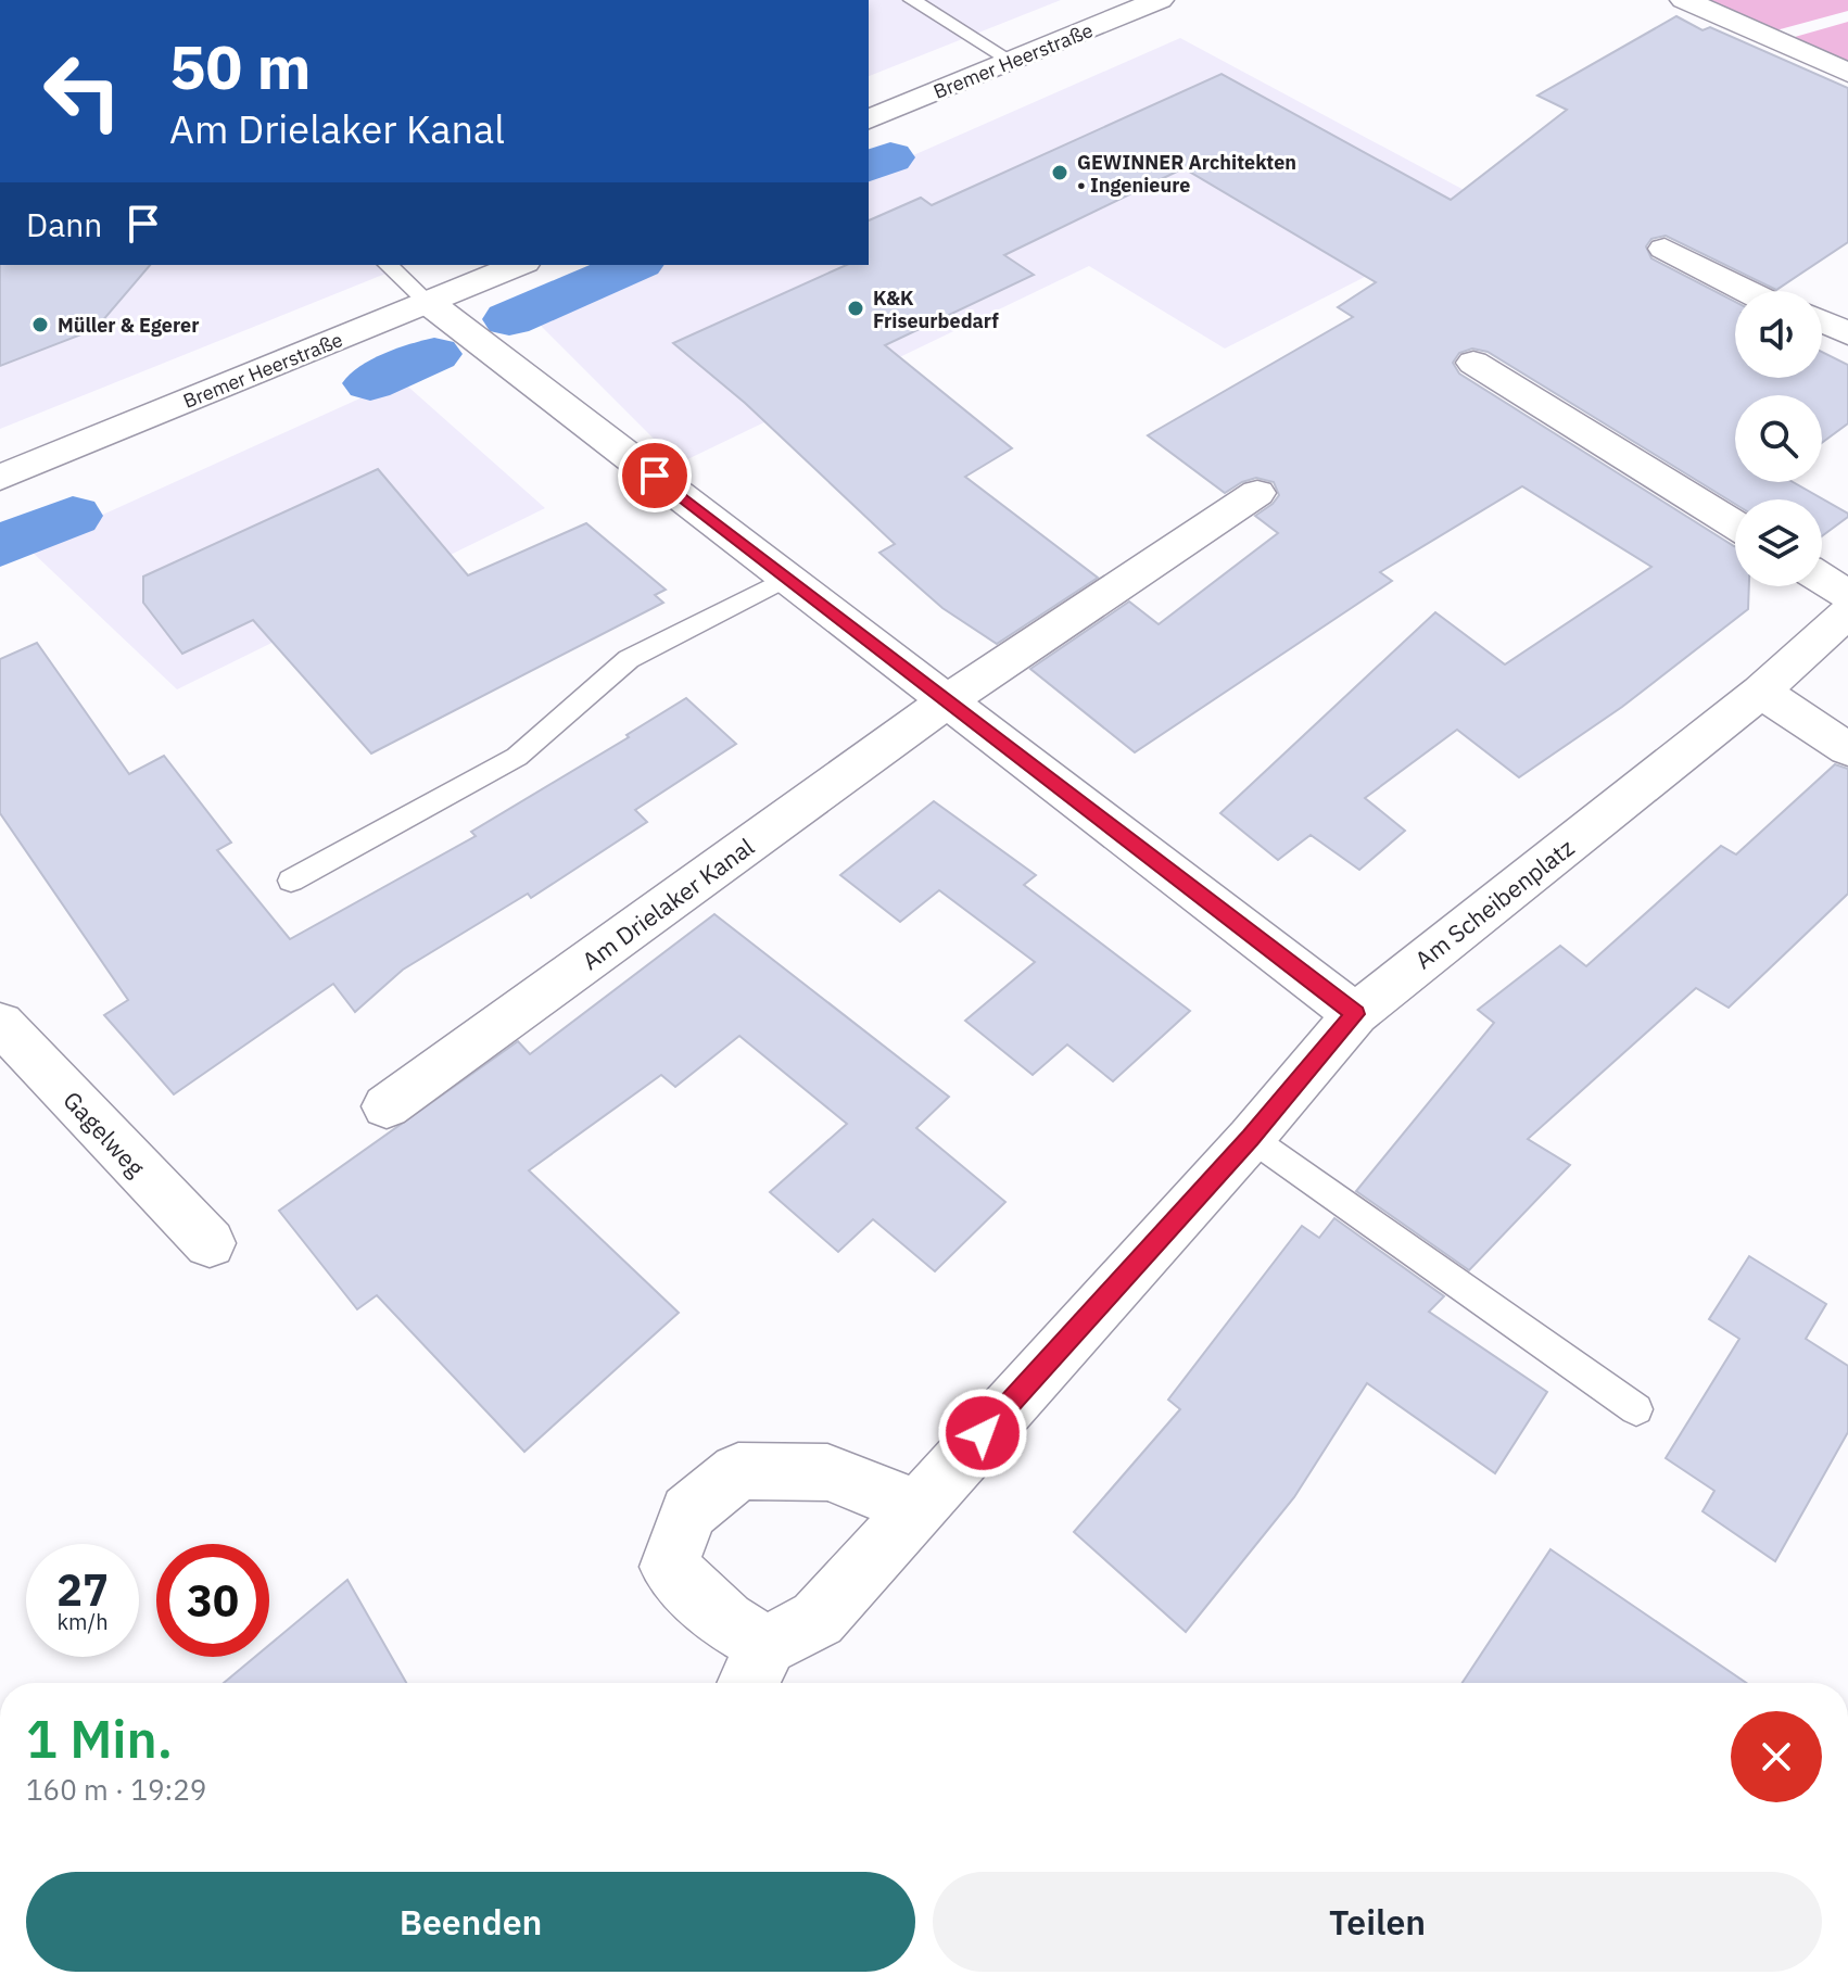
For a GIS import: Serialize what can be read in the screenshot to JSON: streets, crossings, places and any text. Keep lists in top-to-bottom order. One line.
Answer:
{"streets":{"street":["Bremer Heerstraße","Am Drielaker Kanal","Am Scheibenplatz","Gagelweg"]},"places":["GEWINNER Architekten • Ingenieure","K&K Friseurbedarf","Müller & Egerer"],"page":{"turn":["50 m","Am Drielaker Kanal"],"then":"Dann","speed":"27 km/h","limit":"30","heading":["1 Min.","160 m · 19:29"],"buttons":["Beenden","Teilen"]}}
